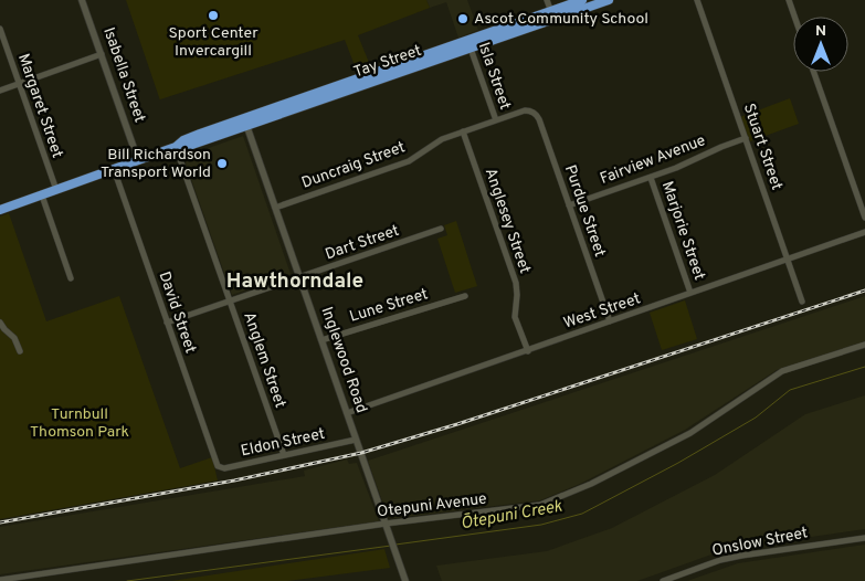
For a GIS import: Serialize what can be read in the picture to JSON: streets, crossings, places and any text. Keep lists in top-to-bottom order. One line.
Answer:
{"streets":{"highway":["Tay Street"],"street":["Isabella Street","Isla Street","Margaret Street","Stuart Street","Fairview Avenue","Duncraig Street","Purdue Street","Anglesey Street","Marjorie Street","Dart Street","Lune Street","West Street","David Street","Anglem Street","Inglewood Road","Eldon Street","Otepuni Avenue","Onslow Street"]},"crossings":[["Tay Street","Isabella Street"],["Tay Street","Isla Street"],["Tay Street","Margaret Street"],["Tay Street","David Street"],["Tay Street","Anglem Street"],["Tay Street","Inglewood Road"],["Isla Street","Duncraig Street"],["Stuart Street","Fairview Avenue"],["Stuart Street","West Street"],["Fairview Avenue","Purdue Street"],["Fairview Avenue","Marjorie Street"],["Duncraig Street","Purdue Street"],["Duncraig Street","Anglesey Street"],["Duncraig Street","Inglewood Road"],["Purdue Street","West Street"],["Anglesey Street","West Street"],["Marjorie Street","West Street"],["Dart Street","David Street"],["Dart Street","Anglem Street"],["Dart Street","Inglewood Road"],["Lune Street","Inglewood Road"],["West Street","Inglewood Road"],["David Street","Eldon Street"],["Anglem Street","Eldon Street"],["Inglewood Road","Eldon Street"],["Inglewood Road","Otepuni Avenue"]],"districts":["Hawthorndale"],"water":["Ōtepuni Creek"],"parks":["Turnbull Thomson Park"],"places":["Sport Center Invercargill","Ascot Community School","Bill Richardson Transport World"],"north":"top"}
